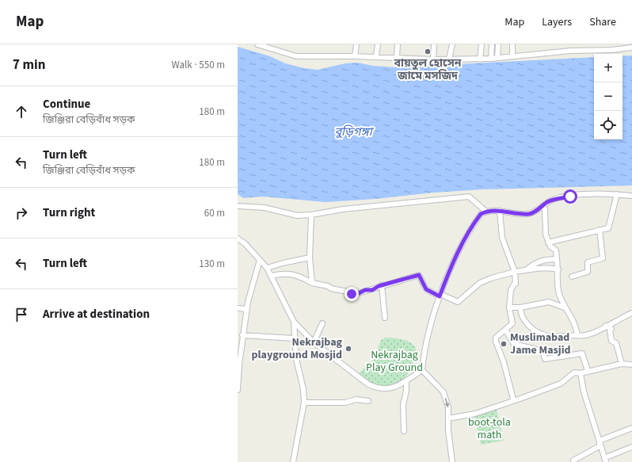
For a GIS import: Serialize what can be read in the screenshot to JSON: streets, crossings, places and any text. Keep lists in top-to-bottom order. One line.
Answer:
{"water":["বুড়িগঙ্গা"],"parks":["Nekrajbag Play Ground","boot-tola math"],"places":["বায়তুল হোসেন জামে মসজিদ","Muslimabad Jame Masjid","Nekrajbag playground Mosjid"],"page":{"header":"Map","nav":["Map","Layers","Share"],"heading":["7 min","Walk · 550 m"],"map_buttons":["+","−"],"list":[["Continue","জিঞ্জিরা বেড়িবাঁধ সড়ক","180 m"],["Turn left","জিঞ্জিরা বেড়িবাঁধ সড়ক","180 m"],["Turn right","60 m"],["Turn left","130 m"],"Arrive at destination"]}}
